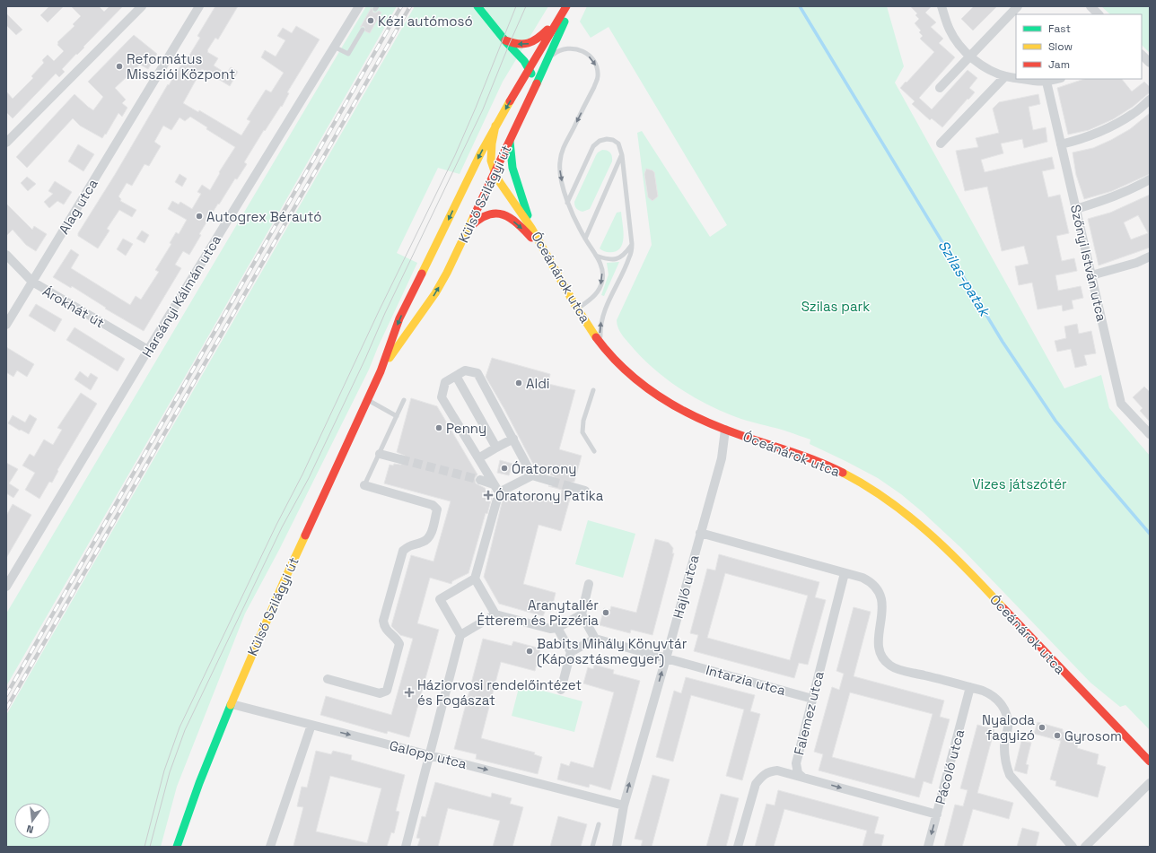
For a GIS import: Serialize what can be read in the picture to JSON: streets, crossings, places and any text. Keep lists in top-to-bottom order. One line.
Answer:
{"streets":{"street":["Külső Szilágyi út","Alag utca","Szőnyi István utca","Óceánárok utca","Harsányi Kálmán utca","Árokhát út","Hajló utca","Intarzia utca","Falemez utca","Galopp utca","Pácoló utca"]},"crossings":[["Külső Szilágyi út","Óceánárok utca"],["Külső Szilágyi út","Galopp utca"],["Alag utca","Árokhát út"],["Óceánárok utca","Hajló utca"],["Harsányi Kálmán utca","Árokhát út"],["Hajló utca","Intarzia utca"],["Hajló utca","Galopp utca"],["Intarzia utca","Falemez utca"]],"one_way":["Hajló utca","Galopp utca"],"water":["Szilas-patak"],"parks":["Szilas park","Vizes játszótér"],"places":{"other":["Kézi autómosó","Református Missziói Központ","Autogrex Bérautó","Aldi","Penny","Óratorony","Aranytallér Étterem és Pizzéria","Babits Mihály Könyvtár (Káposztásmegyer)","Nyaloda fagyizó","Gyrosom"],"health":["Óratorony Patika","Háziorvosi rendelőintézet és Fogászat"]},"legend":["Fast","Slow","Jam"],"north":"bottom"}
